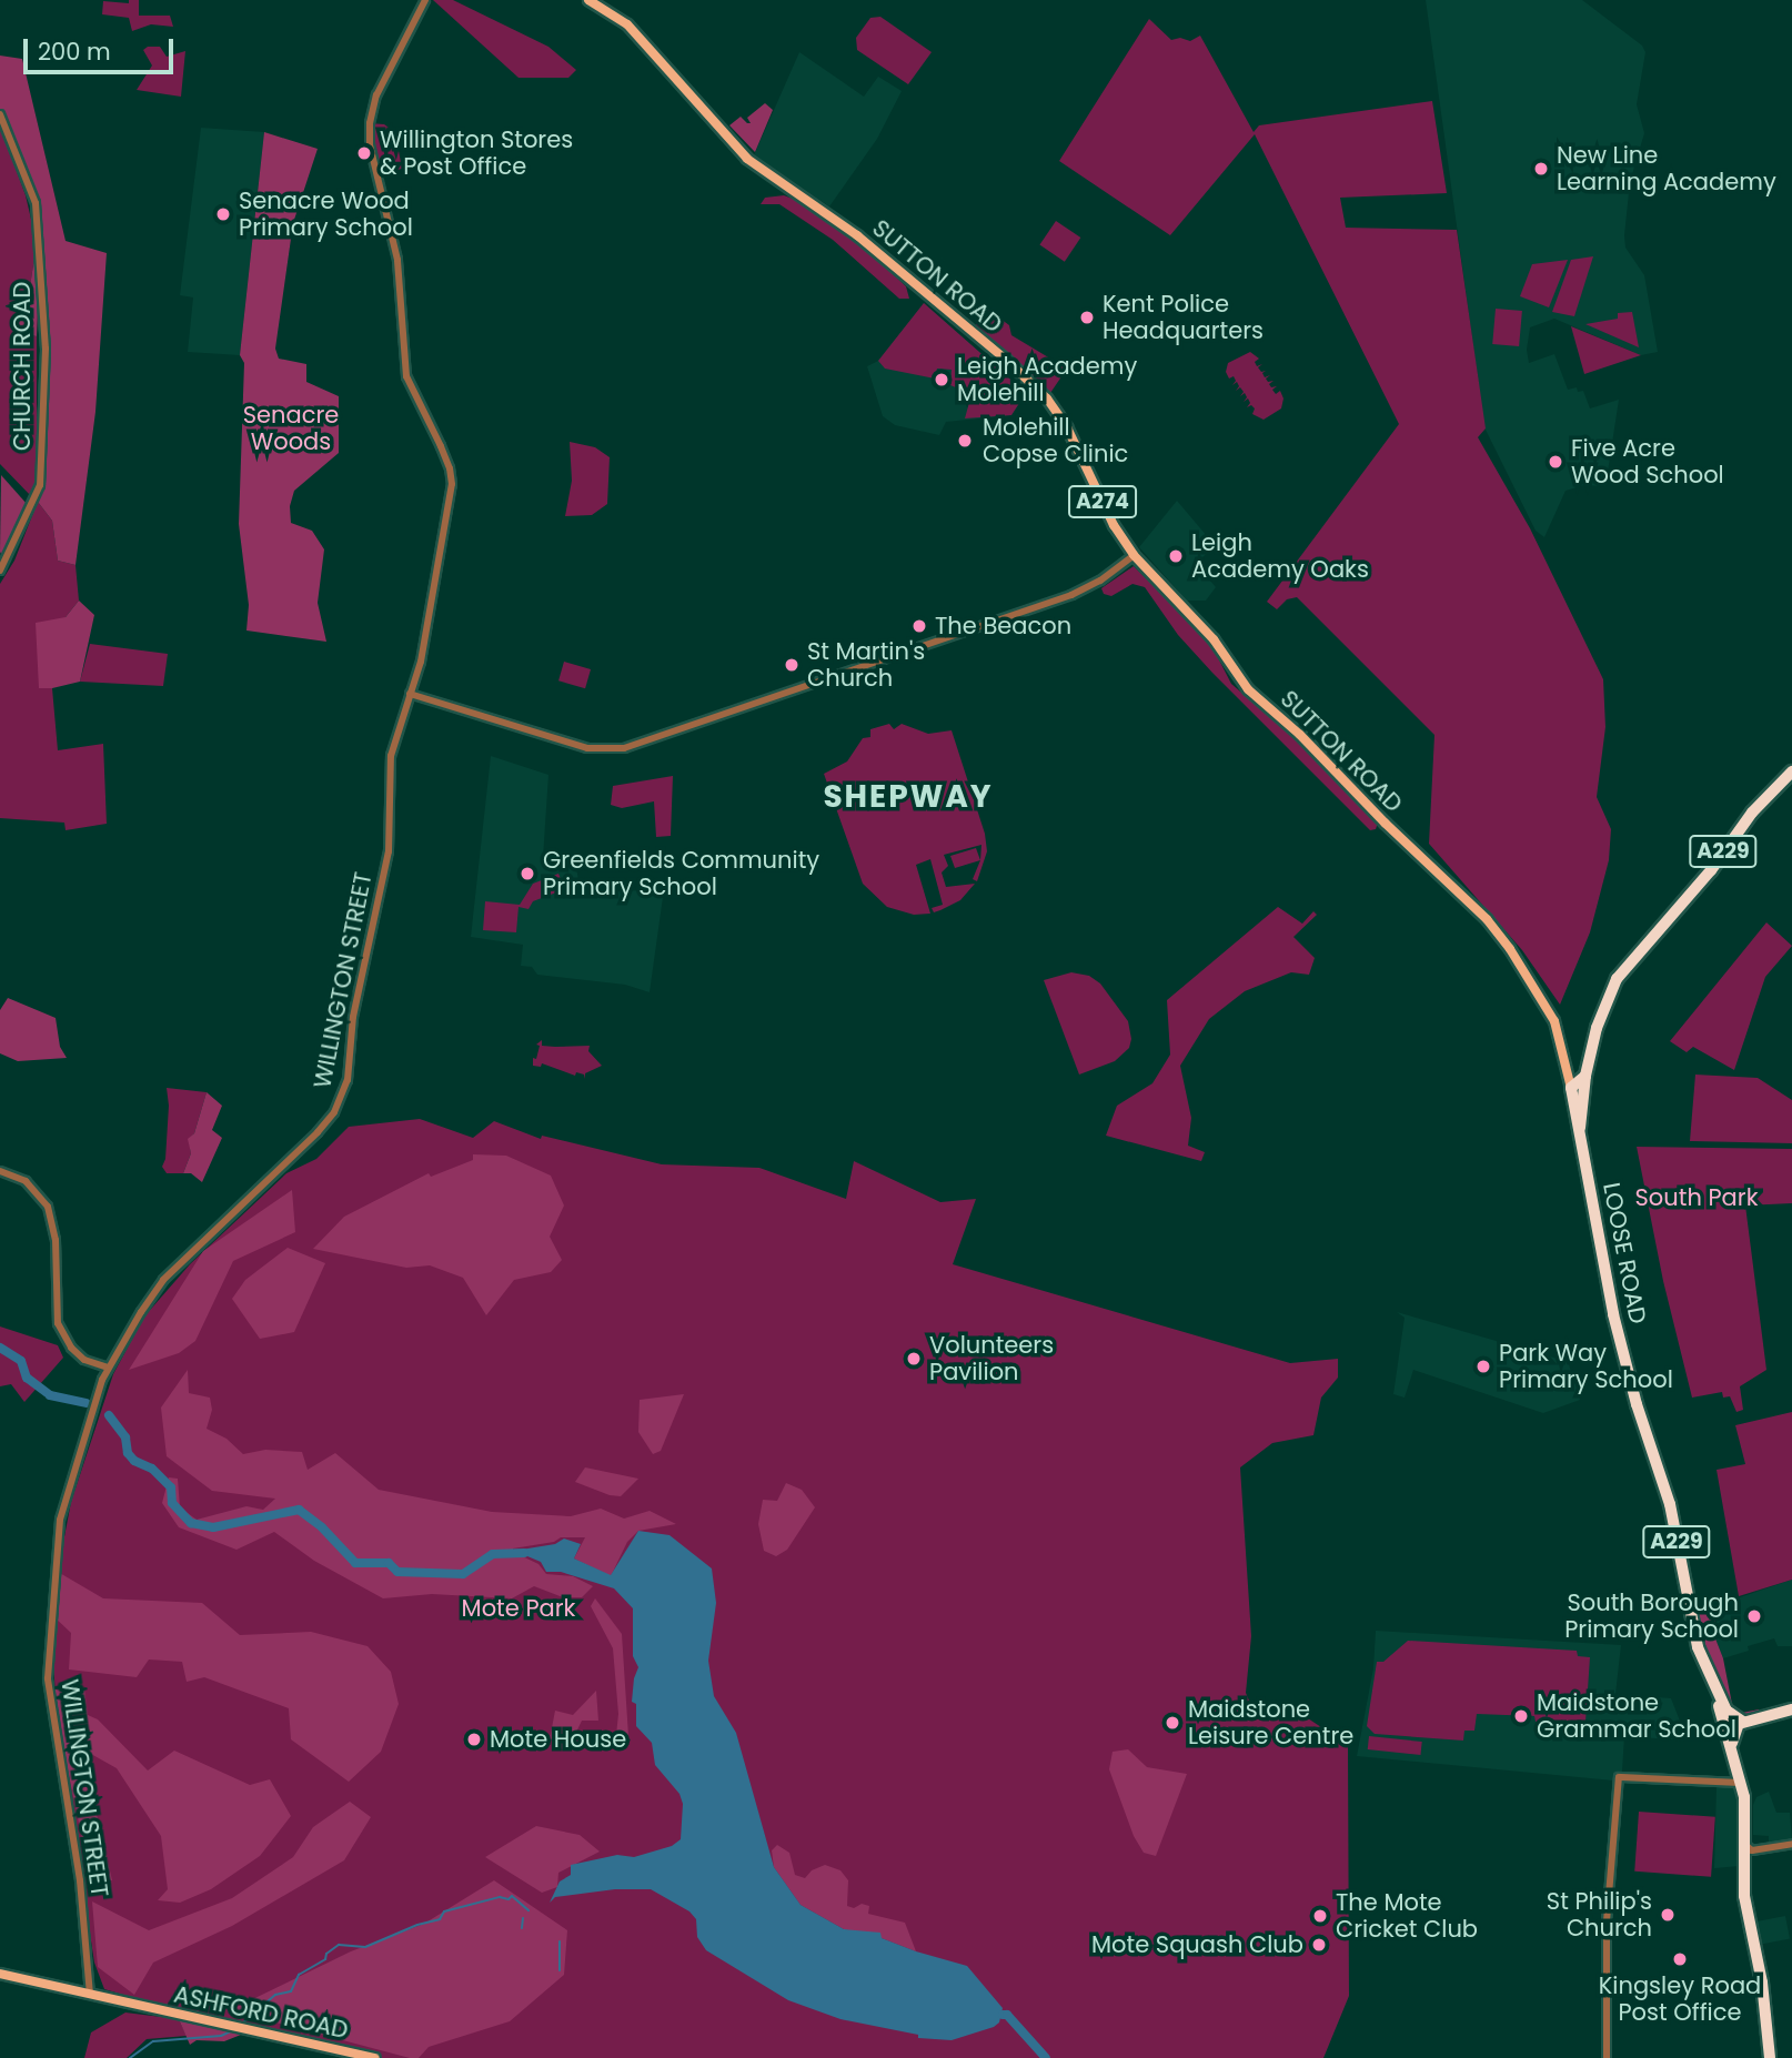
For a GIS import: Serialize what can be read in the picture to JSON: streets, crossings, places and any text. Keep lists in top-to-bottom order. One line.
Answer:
{"streets":{"highway":["A229","LOOSE ROAD"],"main road":["SUTTON ROAD","A274","ASHFORD ROAD"],"street":["CHURCH ROAD","WILLINGTON STREET"]},"crossings":[["SUTTON ROAD","LOOSE ROAD"],["A229","LOOSE ROAD"],["WILLINGTON STREET","ASHFORD ROAD"]],"districts":["SHEPWAY"],"parks":["Senacre Woods","South Park","Mote Park"],"places":["Willington Stores & Post Office","New Line Learning Academy","Senacre Wood Primary School","Kent Police Headquarters","Leigh Academy Molehill","Molehill Copse Clinic","Five Acre Wood School","Leigh Academy Oaks","The Beacon","St Martin's Church","Greenfields Community Primary School","Volunteers Pavilion","Park Way Primary School","South Borough Primary School","Maidstone Grammar School","Maidstone Leisure Centre","Mote House","St Philip's Church","The Mote Cricket Club","Mote Squash Club","Kingsley Road Post Office"],"scale_bar":"200 m"}
